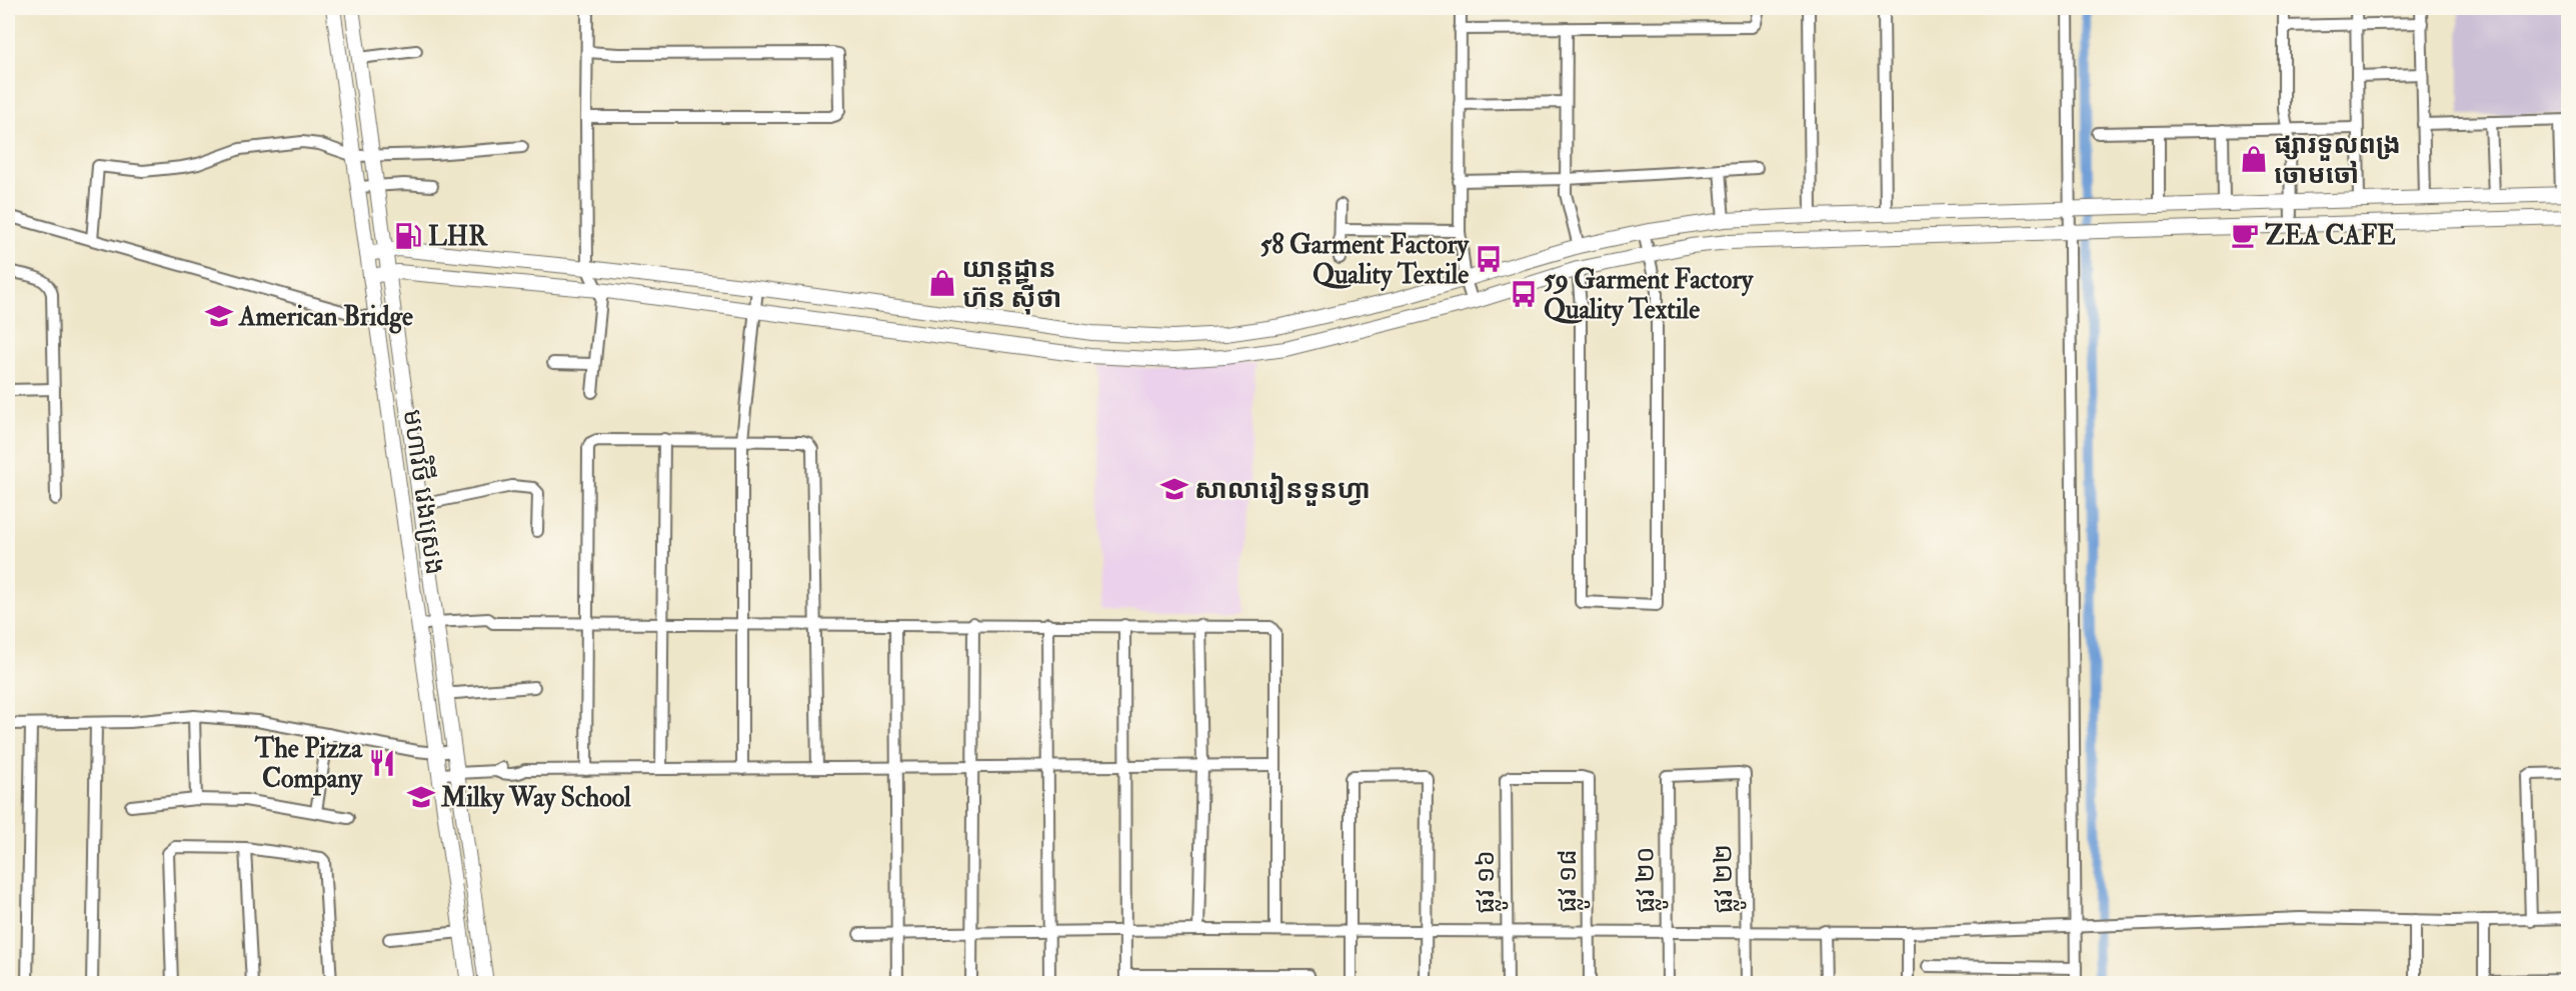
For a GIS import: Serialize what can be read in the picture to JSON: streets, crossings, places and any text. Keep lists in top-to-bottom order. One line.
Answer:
{"streets":{"main road":["មហាវិថី វេងស្រេង"],"street":["ផ្លូវ ២២","ផ្លូវ ២០","ផ្លូវ ១៨","ផ្លូវ ១៦"]},"crossings":[["ផ្លូវ ២២","ផ្លូវ ២០"],["ផ្លូវ ១៨","ផ្លូវ ១៦"]],"places":{"shop":["ផ្សារទួលពង្រ ចោមចៅ","យាន្ដដ្ឋាន ហ៊ន ស៊ីថា"],"cafe":["ZEA CAFE"],"fuel station":["LHR"],"bus stop":["58 Garment Factory Quality Textile","59 Garment Factory Quality Textile"],"school or university":["American Bridge","សាលារៀនទួនហ្វា","Milky Way School"],"restaurant":["The Pizza Company"]}}
